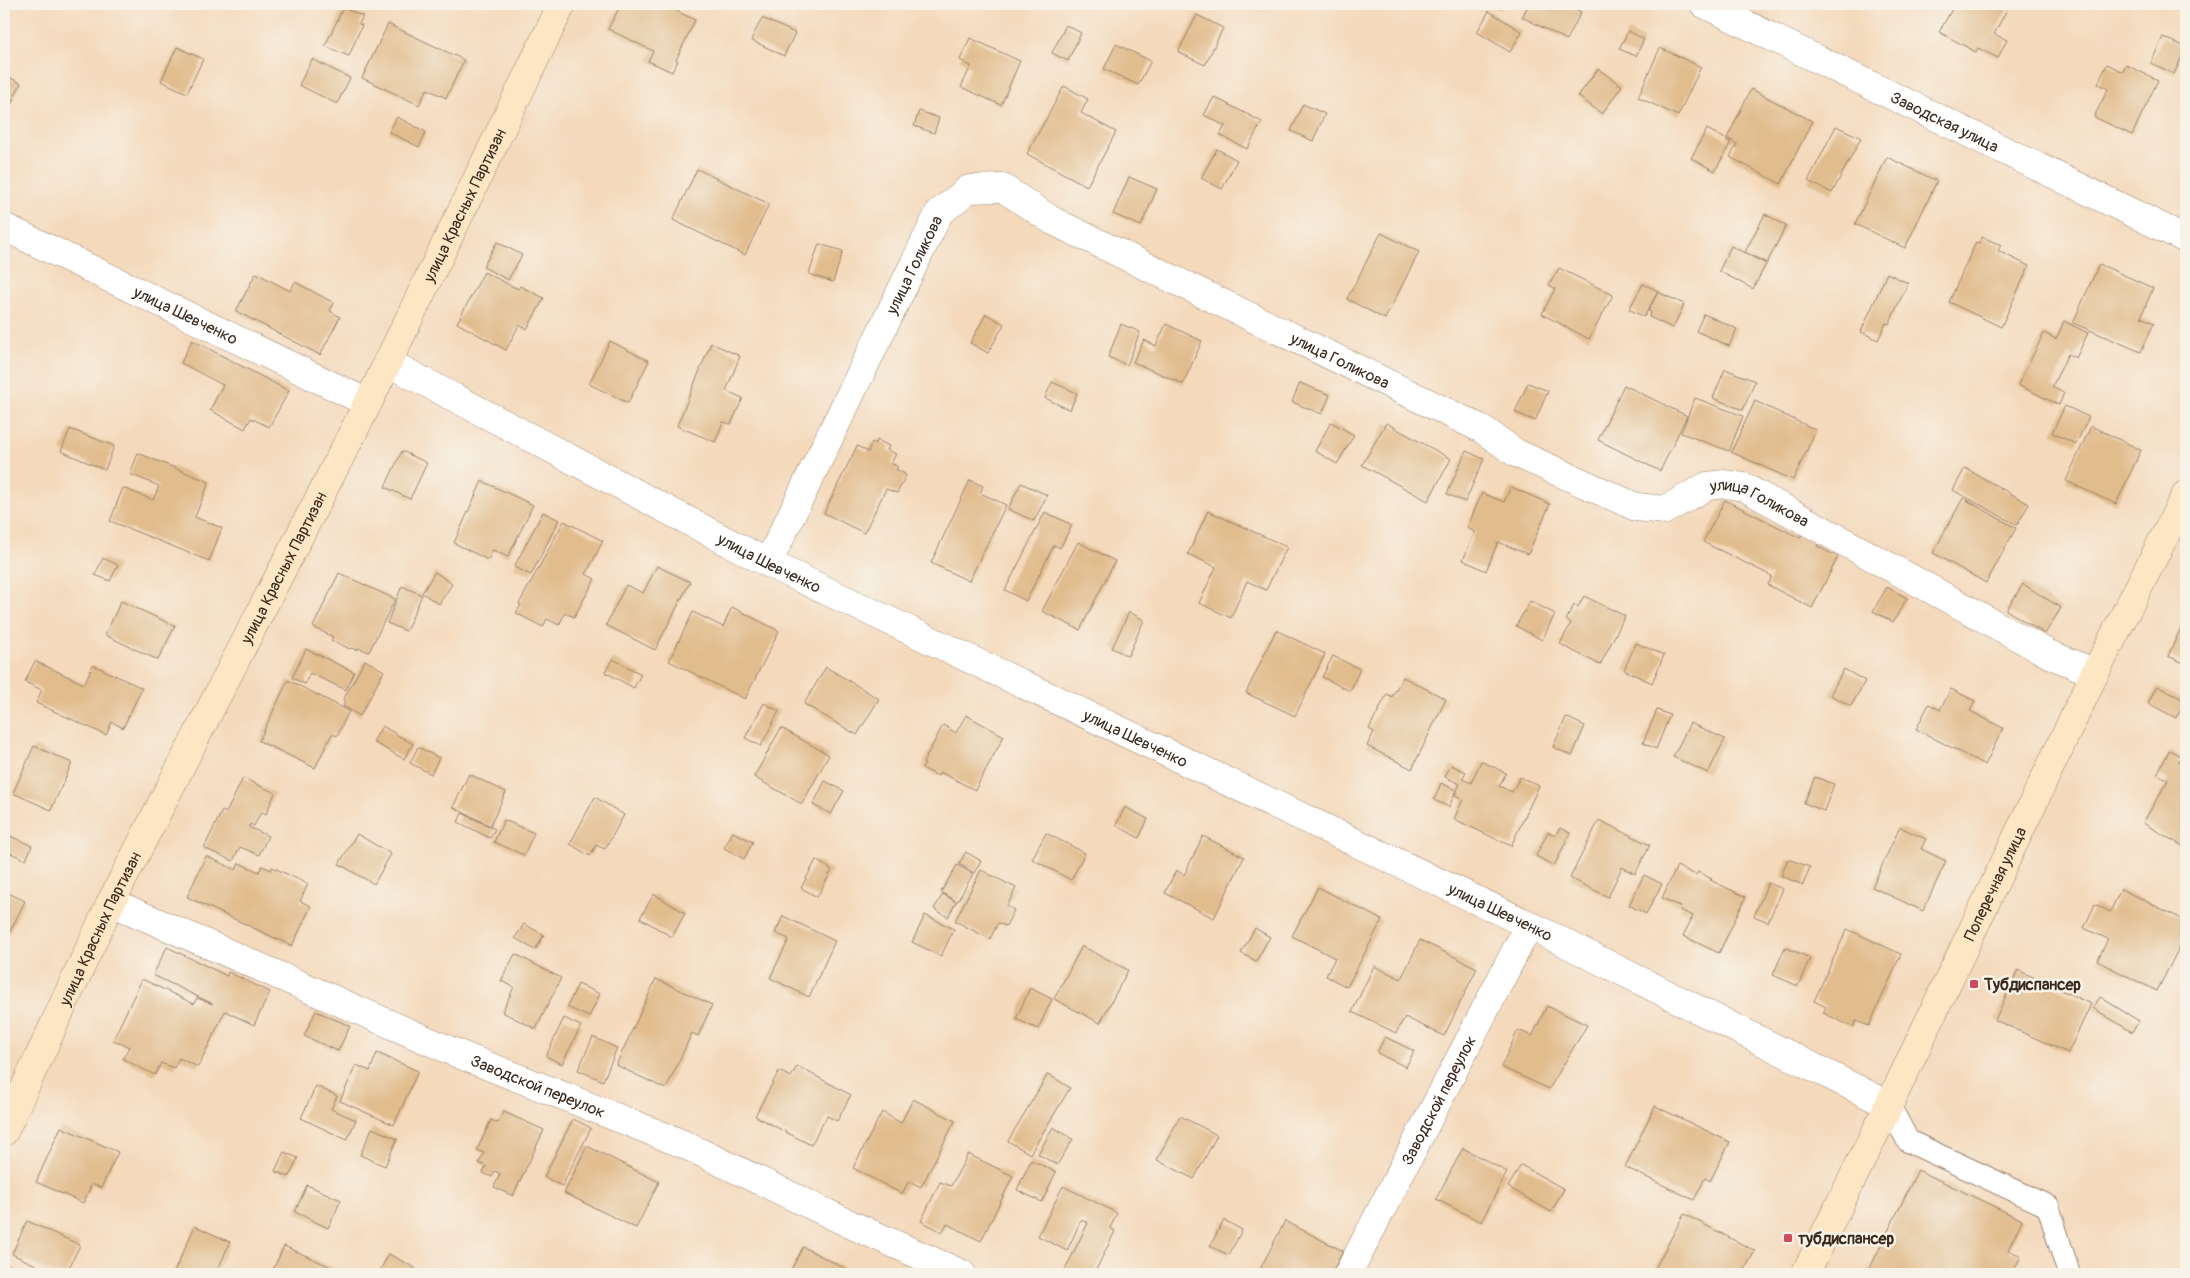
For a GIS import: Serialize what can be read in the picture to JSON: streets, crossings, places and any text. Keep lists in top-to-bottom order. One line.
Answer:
{"streets":{"street":["Заводская улица","улица Красных Партизан","улица Голикова","улица Шевченко","Поперечная улица","Заводской переулок"]},"crossings":[["улица Красных Партизан","улица Шевченко"],["улица Красных Партизан","Заводской переулок"],["улица Голикова","улица Шевченко"],["улица Голикова","Поперечная улица"],["улица Шевченко","Поперечная улица"],["улица Шевченко","Заводской переулок"]],"places":{"transit":["Тубдиспансер","тубдиспансер"]}}
